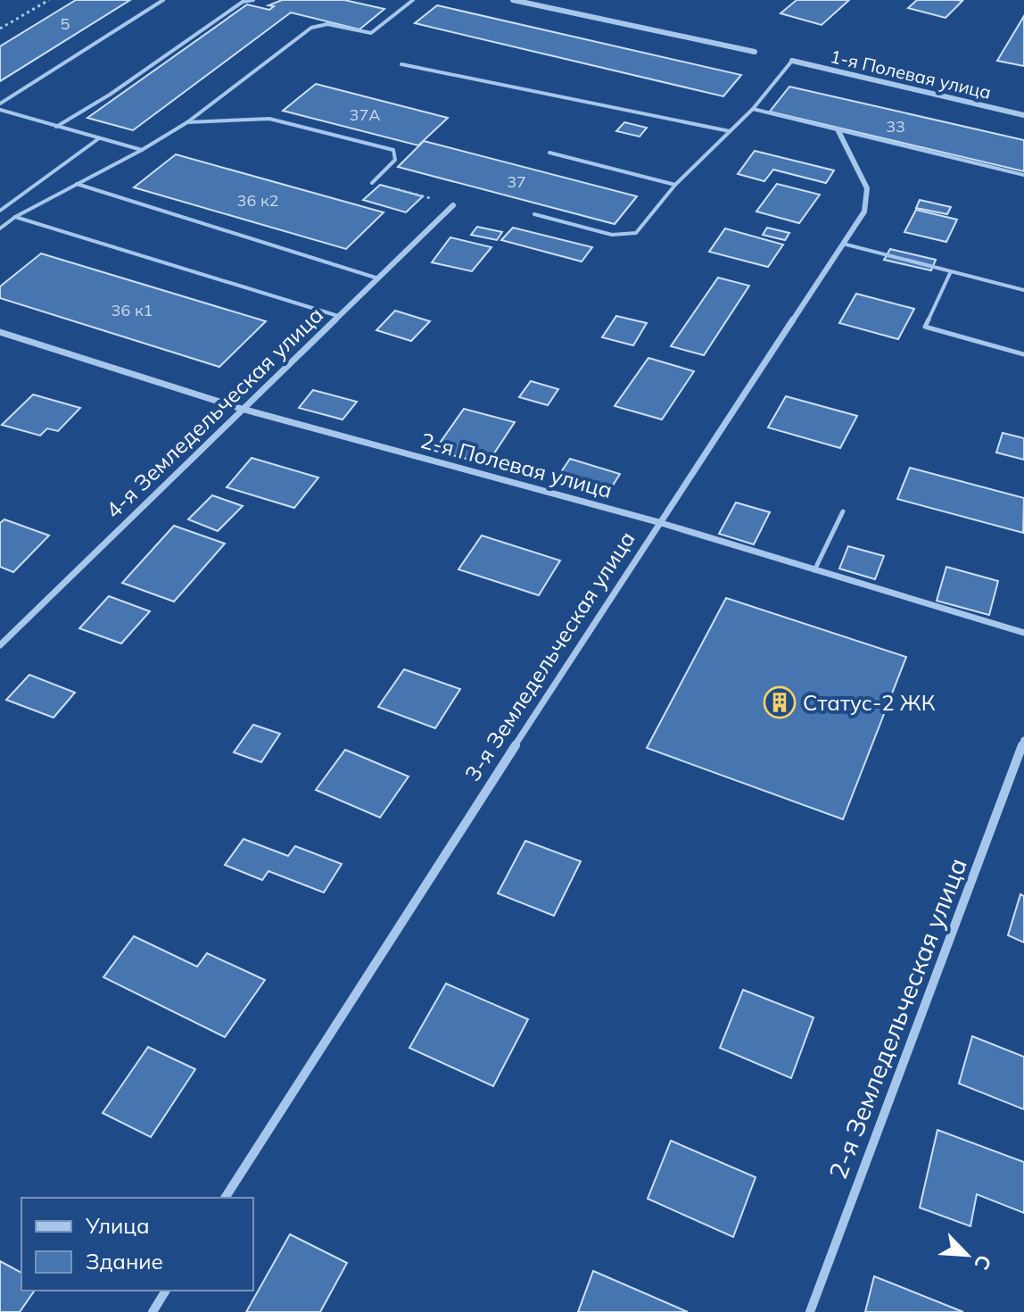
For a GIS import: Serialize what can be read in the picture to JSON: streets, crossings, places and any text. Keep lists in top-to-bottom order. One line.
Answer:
{"streets":{"street":["1-я Полевая улица","4-я Земледельческая улица","2-я Полевая улица","3-я Земледельческая улица","2-я Земледельческая улица"]},"crossings":[["4-я Земледельческая улица","2-я Полевая улица"],["2-я Полевая улица","3-я Земледельческая улица"]],"places":{"building":["Статус-2 ЖК"]},"house_numbers":["5","37А","33","37","36 к2","36 к1"],"legend":["Улица","Здание"],"north":"bottom right"}
